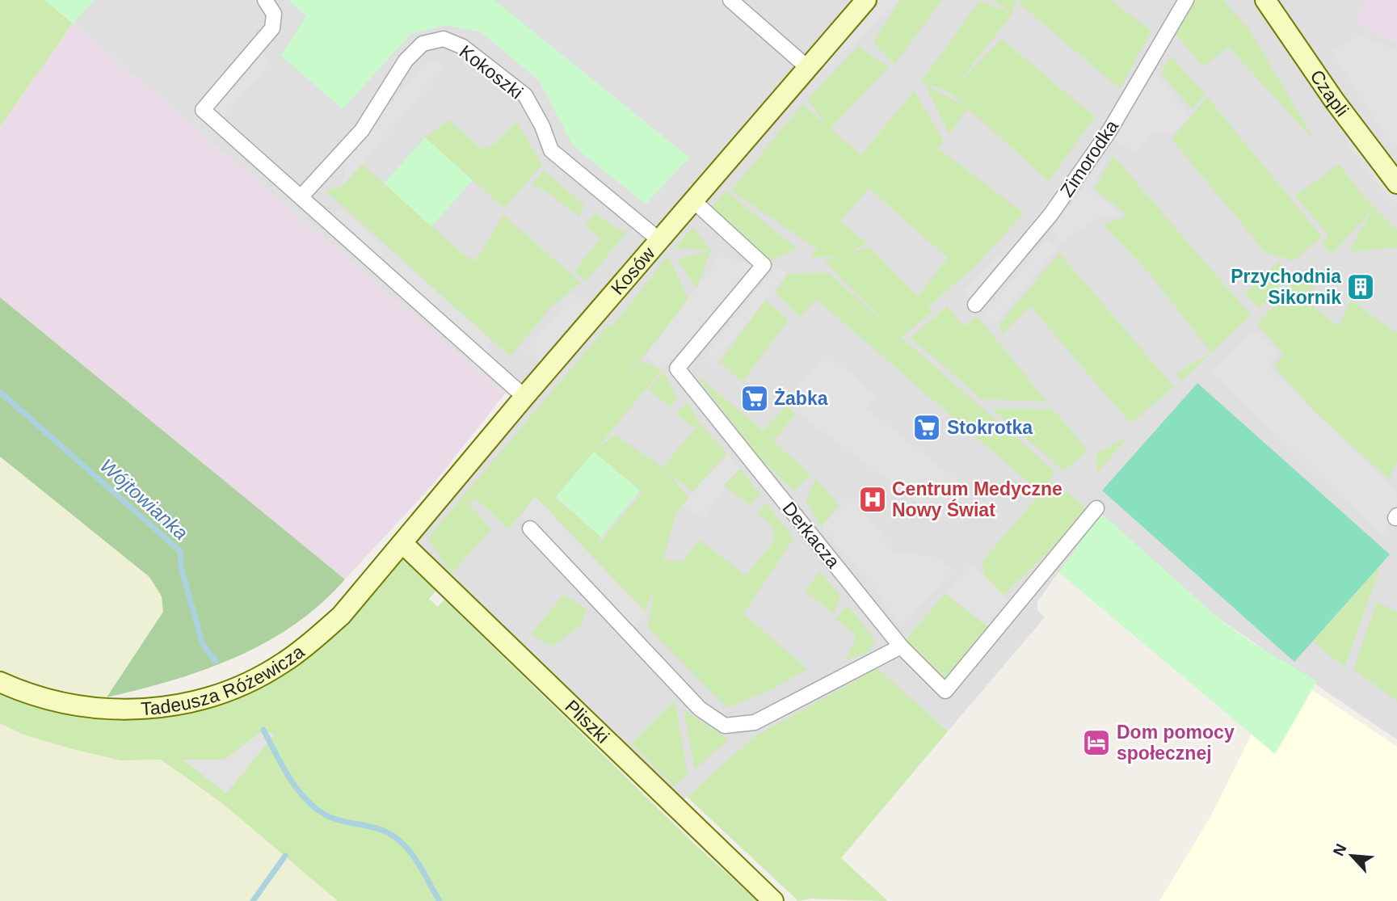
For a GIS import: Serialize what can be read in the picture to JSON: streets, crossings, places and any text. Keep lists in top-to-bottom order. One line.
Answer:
{"streets":{"street":["Kokoszki","Czapli","Zimorodka","Kosów","Derkacza","Tadeusza Różewicza","Pliszki"]},"crossings":[["Kokoszki","Kosów"],["Kosów","Derkacza"],["Kosów","Tadeusza Różewicza"],["Kosów","Pliszki"],["Tadeusza Różewicza","Pliszki"]],"water":["Wójtowianka"],"places":{"building":["Przychodnia Sikornik"],"supermarket":["Żabka","Stokrotka"],"hospital":["Centrum Medyczne Nowy Świat"],"hotel":["Dom pomocy społecznej"]},"north":"top left"}
